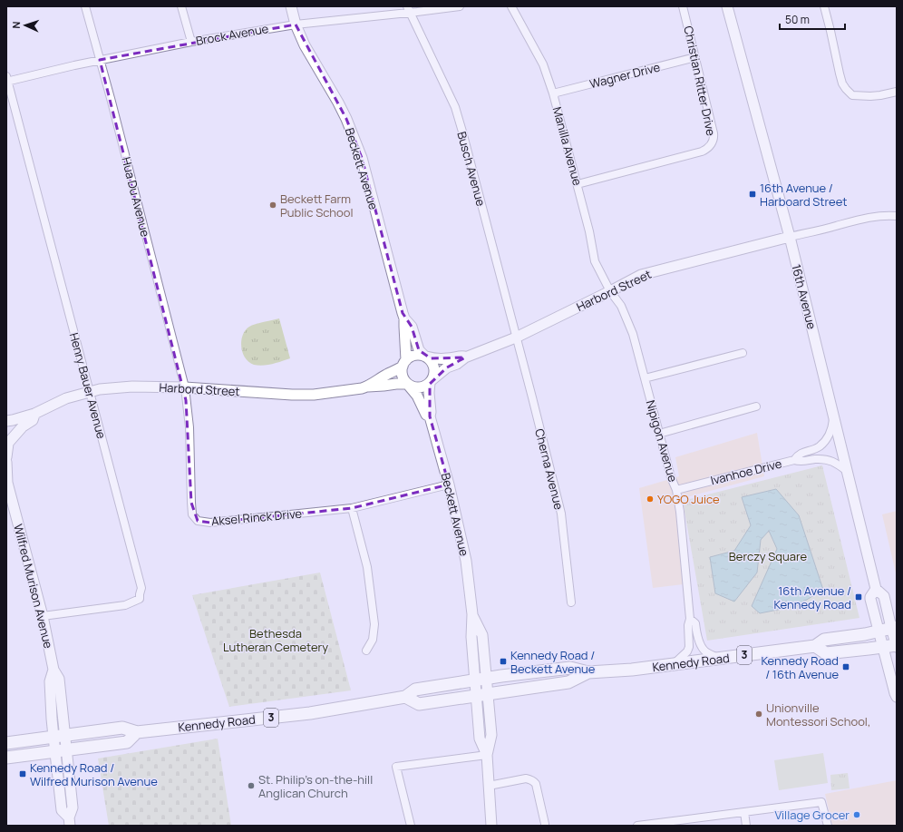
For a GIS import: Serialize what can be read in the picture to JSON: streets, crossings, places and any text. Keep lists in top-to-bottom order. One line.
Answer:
{"streets":{"main road":["3","Kennedy Road"],"street":["Brock Avenue","Wagner Drive","Christian Ritter Drive","Manilla Avenue","Beckett Avenue","Busch Avenue","Hua Du Avenue","Harbord Street","16th Avenue","Henry Bauer Avenue","Nipigon Avenue","Cherna Avenue","Ivanhoe Drive","Aksel Rinck Drive","Wilfred Murison Avenue"]},"crossings":[["Brock Avenue","Beckett Avenue"],["Brock Avenue","Busch Avenue"],["Brock Avenue","Hua Du Avenue"],["Brock Avenue","Henry Bauer Avenue"],["Wagner Drive","Christian Ritter Drive"],["Wagner Drive","Manilla Avenue"],["Christian Ritter Drive","Manilla Avenue"],["Manilla Avenue","Harbord Street"],["Manilla Avenue","Nipigon Avenue"],["Beckett Avenue","Harbord Street"],["Beckett Avenue","Aksel Rinck Drive"],["Beckett Avenue","Kennedy Road"],["Busch Avenue","Harbord Street"],["Busch Avenue","Cherna Avenue"],["Hua Du Avenue","Harbord Street"],["Hua Du Avenue","Aksel Rinck Drive"],["Harbord Street","16th Avenue"],["Harbord Street","Henry Bauer Avenue"],["Harbord Street","Nipigon Avenue"],["Harbord Street","Cherna Avenue"],["Harbord Street","Aksel Rinck Drive"],["16th Avenue","Ivanhoe Drive"],["16th Avenue","Kennedy Road"],["Henry Bauer Avenue","Wilfred Murison Avenue"],["Nipigon Avenue","Ivanhoe Drive"],["Nipigon Avenue","Kennedy Road"],["Wilfred Murison Avenue","Kennedy Road"]],"parks":["Berczy Square","Bethesda Lutheran Cemetery"],"places":{"transit":["16th Avenue / Harboard Street","16th Avenue / Kennedy Road","Kennedy Road / Beckett Avenue","Kennedy Road / 16th Avenue","Kennedy Road / Wilfred Murison Avenue"],"other":["Beckett Farm Public School","YOGO Juice","Unionville Montessori School,","St. Philip's on-the-hill Anglican Church","Village Grocer"]},"scale_bar":"50 m","north":"left"}
